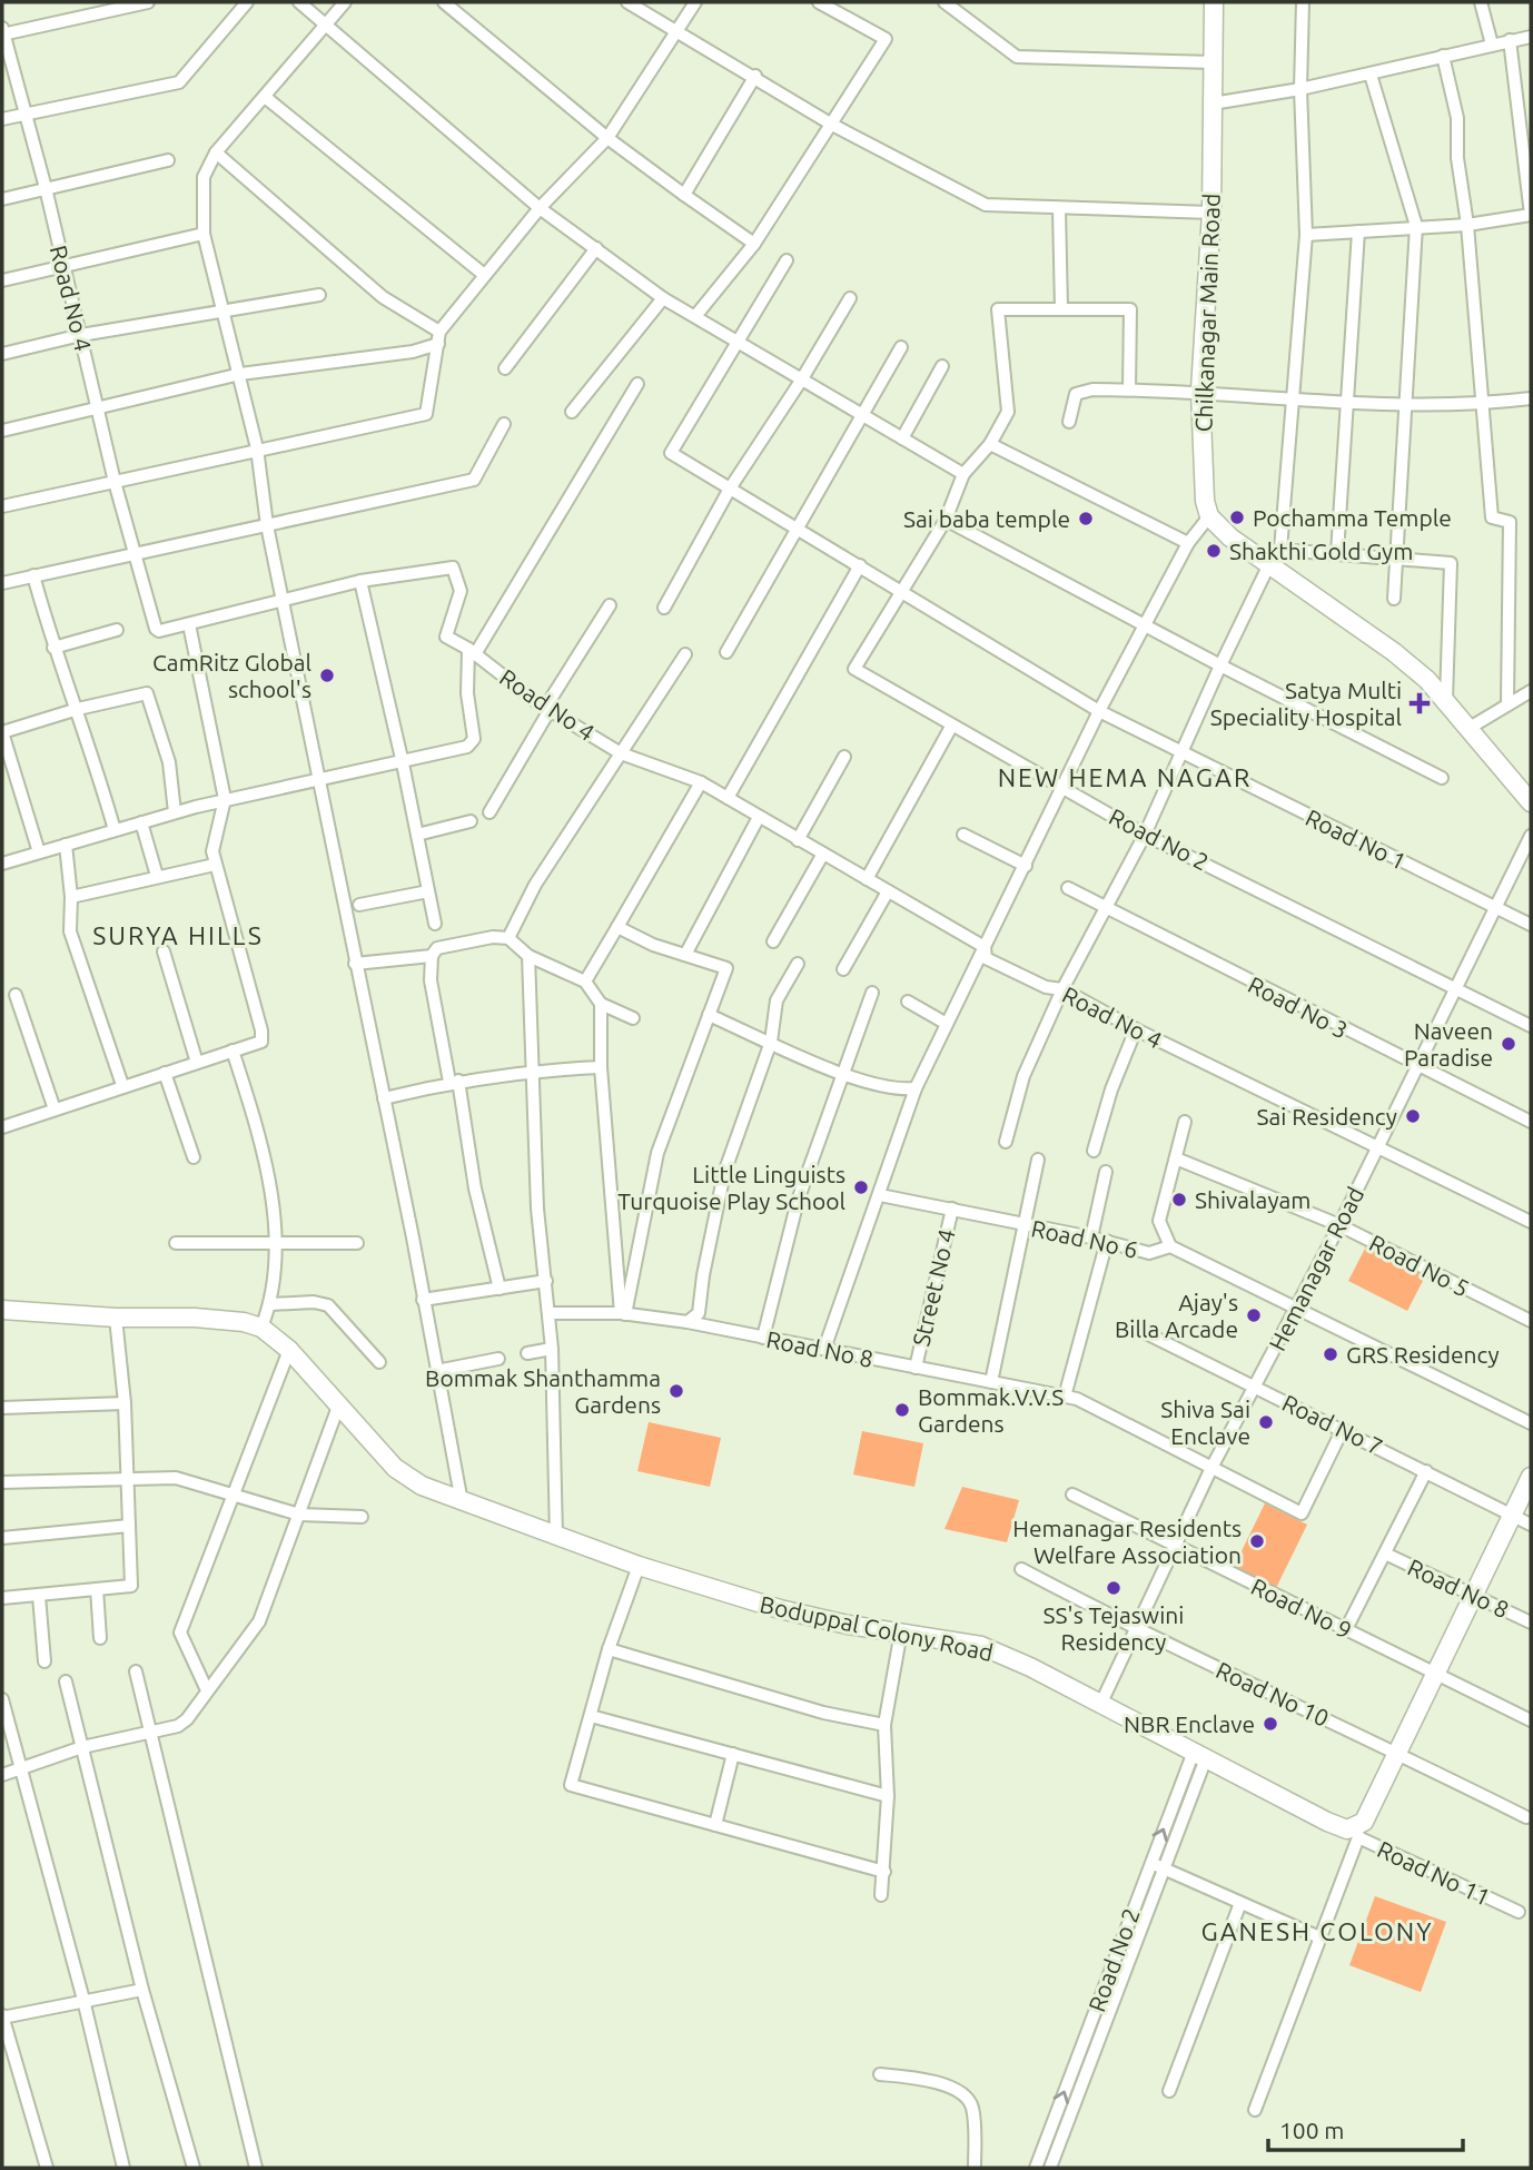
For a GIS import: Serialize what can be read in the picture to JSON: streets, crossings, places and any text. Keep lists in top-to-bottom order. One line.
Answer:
{"streets":{"street":["Road No 4","Chilkanagar Main Road","Road No 2","Road No 1","Road No 3","Road No 6","Road No 5","Hemanagar Road","Street No 4","Road No 8","Road No 7","Road No 9","Boduppal Colony Road","Road No 10","Road No 11"]},"crossings":[["Road No 4","Hemanagar Road"],["Road No 2","Road No 1"],["Road No 2","Hemanagar Road"],["Road No 1","Hemanagar Road"],["Road No 3","Hemanagar Road"],["Road No 6","Hemanagar Road"],["Road No 6","Street No 4"],["Road No 5","Hemanagar Road"],["Hemanagar Road","Road No 8"],["Hemanagar Road","Road No 7"],["Hemanagar Road","Road No 9"],["Hemanagar Road","Boduppal Colony Road"],["Hemanagar Road","Road No 10"],["Street No 4","Road No 8"],["Road No 8","Road No 7"],["Boduppal Colony Road","Road No 11"]],"districts":["NEW HEMA NAGAR","SURYA HILLS","GANESH COLONY"],"places":{"other":["Pochamma Temple","Sai baba temple","Shakthi Gold Gym","CamRitz Global school's","Naveen Paradise","Sai Residency","Little Linguists Turquoise Play School","Shivalayam","Ajay's Billa Arcade","GRS Residency","Bommak Shanthamma Gardens","Bommak.V.V.S Gardens","Shiva Sai Enclave","Hemanagar Residents Welfare Association","SS's Tejaswini Residency","NBR Enclave"],"health":["Satya Multi Speciality Hospital"]},"scale_bar":"100 m"}
